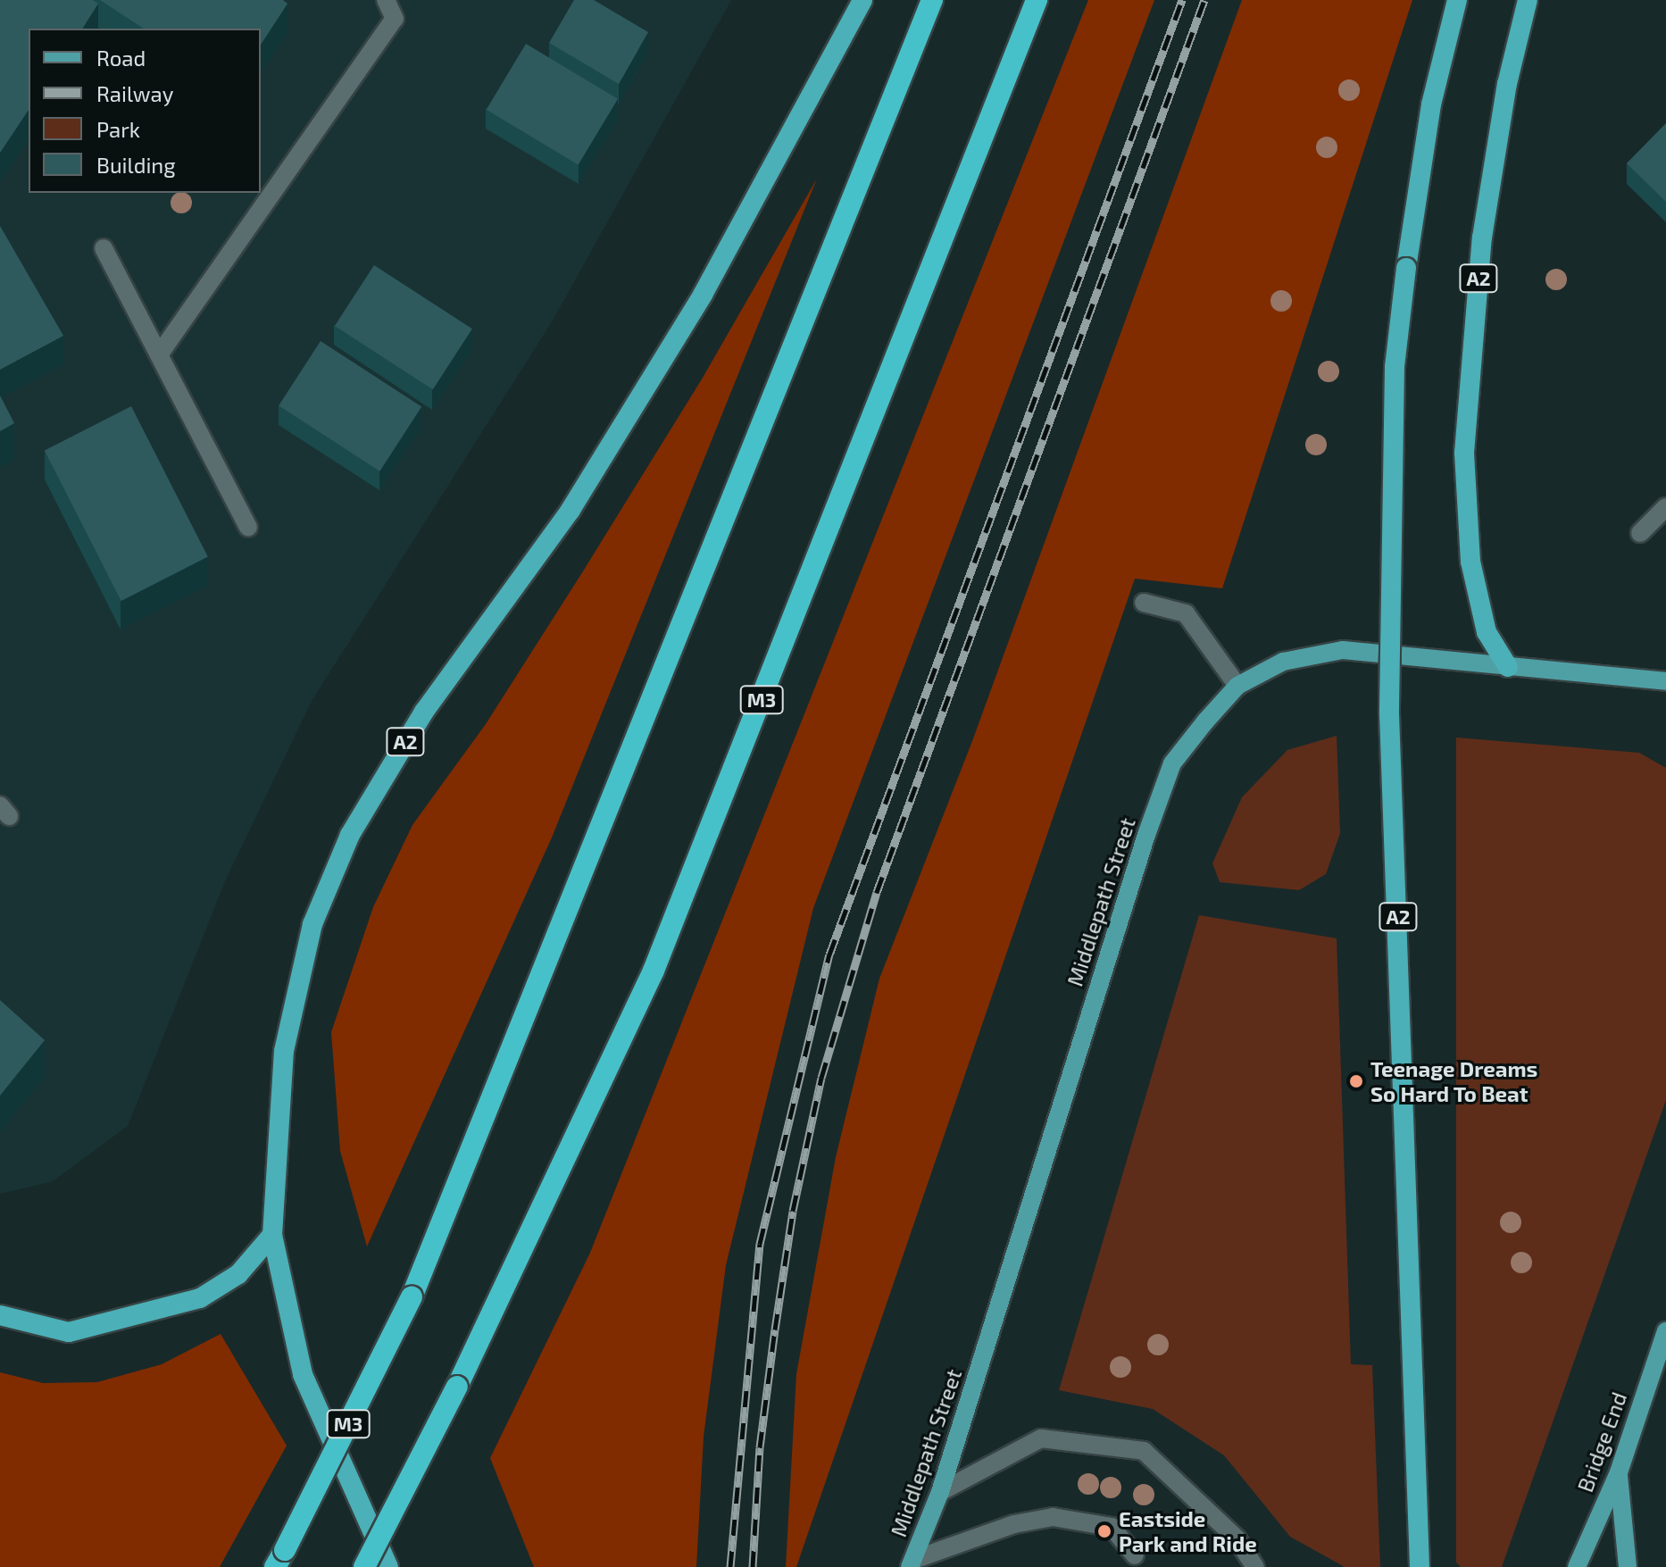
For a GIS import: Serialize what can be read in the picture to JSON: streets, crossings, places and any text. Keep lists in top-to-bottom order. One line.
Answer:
{"streets":{"highway":["A2","M3"],"main road":["Middlepath Street","Bridge End"]},"crossings":[["A2","Middlepath Street"]],"places":["Teenage Dreams So Hard To Beat","Eastside Park and Ride"],"legend":["Road","Railway","Park","Building"]}
